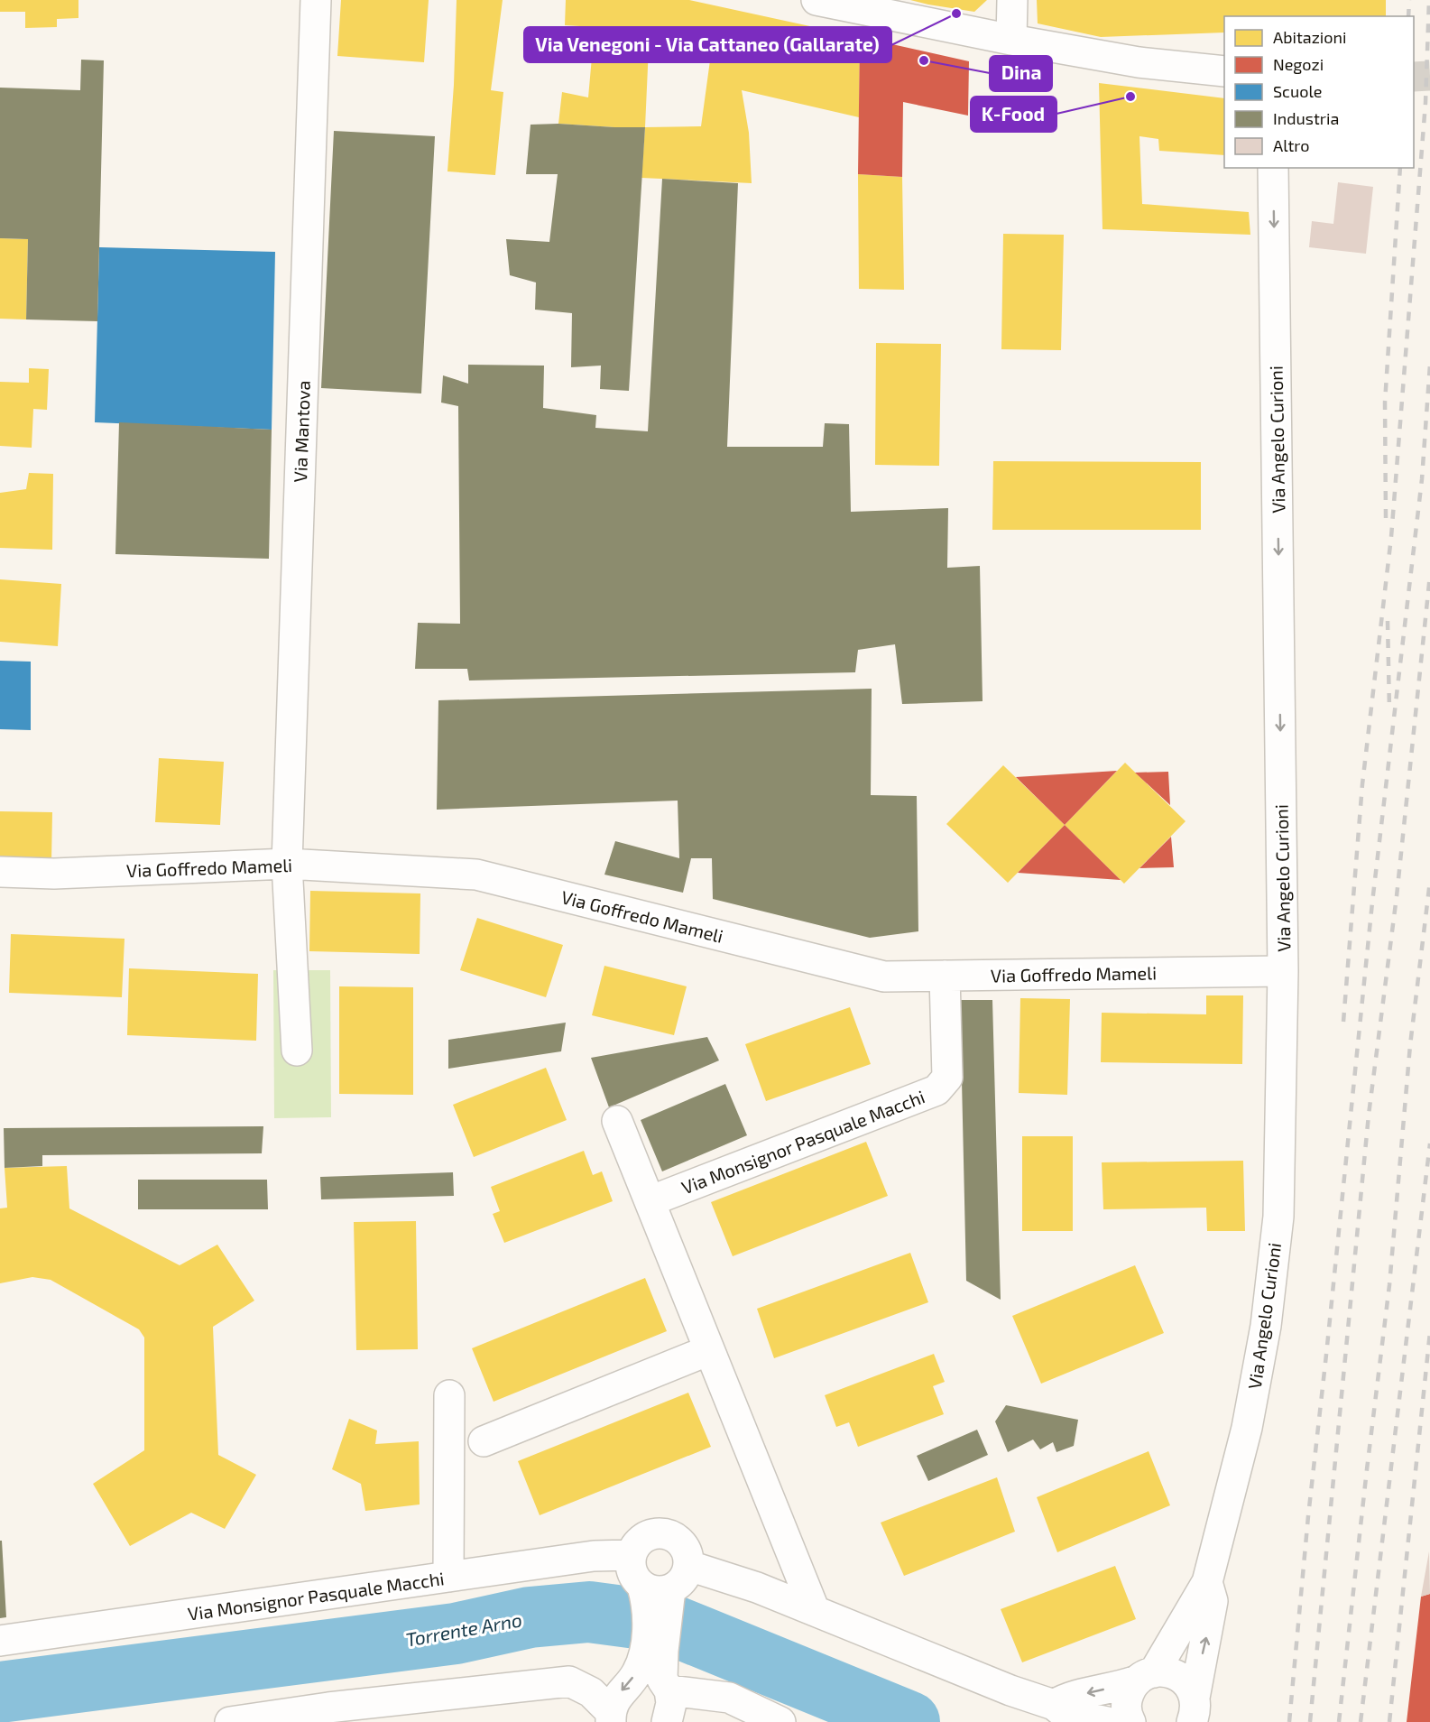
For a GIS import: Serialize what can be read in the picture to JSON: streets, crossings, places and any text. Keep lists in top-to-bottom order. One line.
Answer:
{"streets":{"street":["Via Mantova","Via Angelo Curioni","Via Goffredo Mameli","Via Monsignor Pasquale Macchi"]},"crossings":[["Via Mantova","Via Goffredo Mameli"],["Via Angelo Curioni","Via Goffredo Mameli"],["Via Goffredo Mameli","Via Monsignor Pasquale Macchi"]],"water":["Torrente Arno"],"places":["Via Venegoni - Via Cattaneo (Gallarate)","Dina","K-Food"],"legend":["Abitazioni","Negozi","Scuole","Industria","Altro"]}
